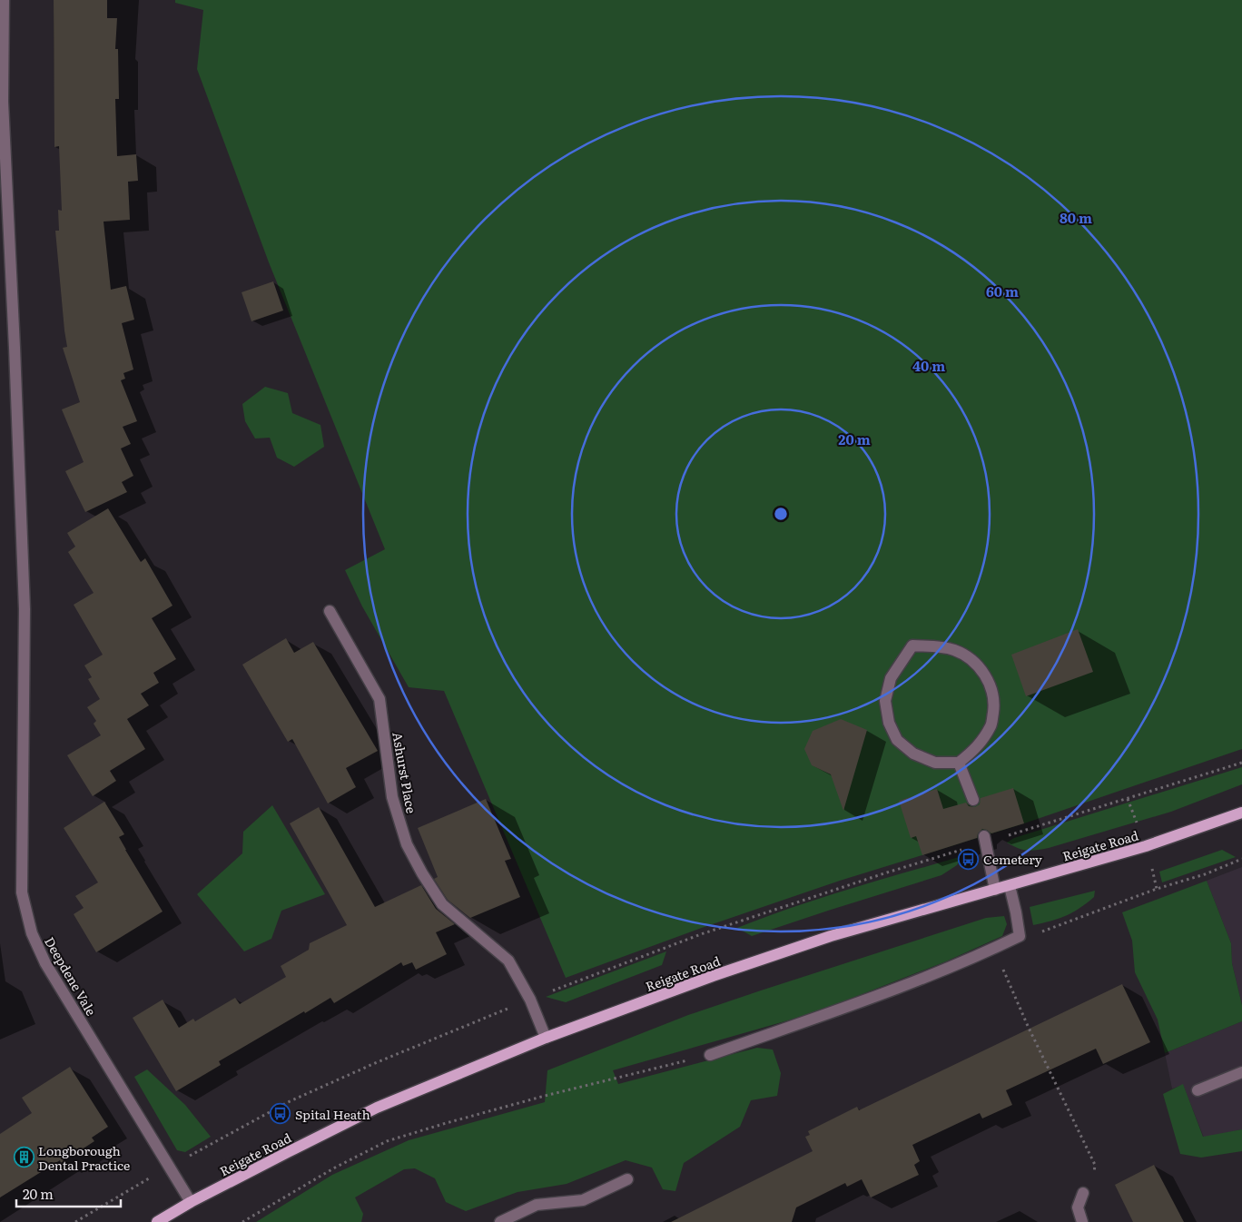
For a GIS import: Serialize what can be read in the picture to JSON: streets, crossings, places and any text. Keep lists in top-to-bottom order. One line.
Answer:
{"streets":{"main road":["Reigate Road"],"street":["Ashurst Place","Deepdene Vale"]},"crossings":[["Ashurst Place","Reigate Road"],["Reigate Road","Deepdene Vale"]],"places":{"bus stop":["Cemetery","Spital Heath"],"building":["Longborough Dental Practice"]},"scale_bar":"20 m","rings":["80 m","60 m","40 m","20 m"]}
